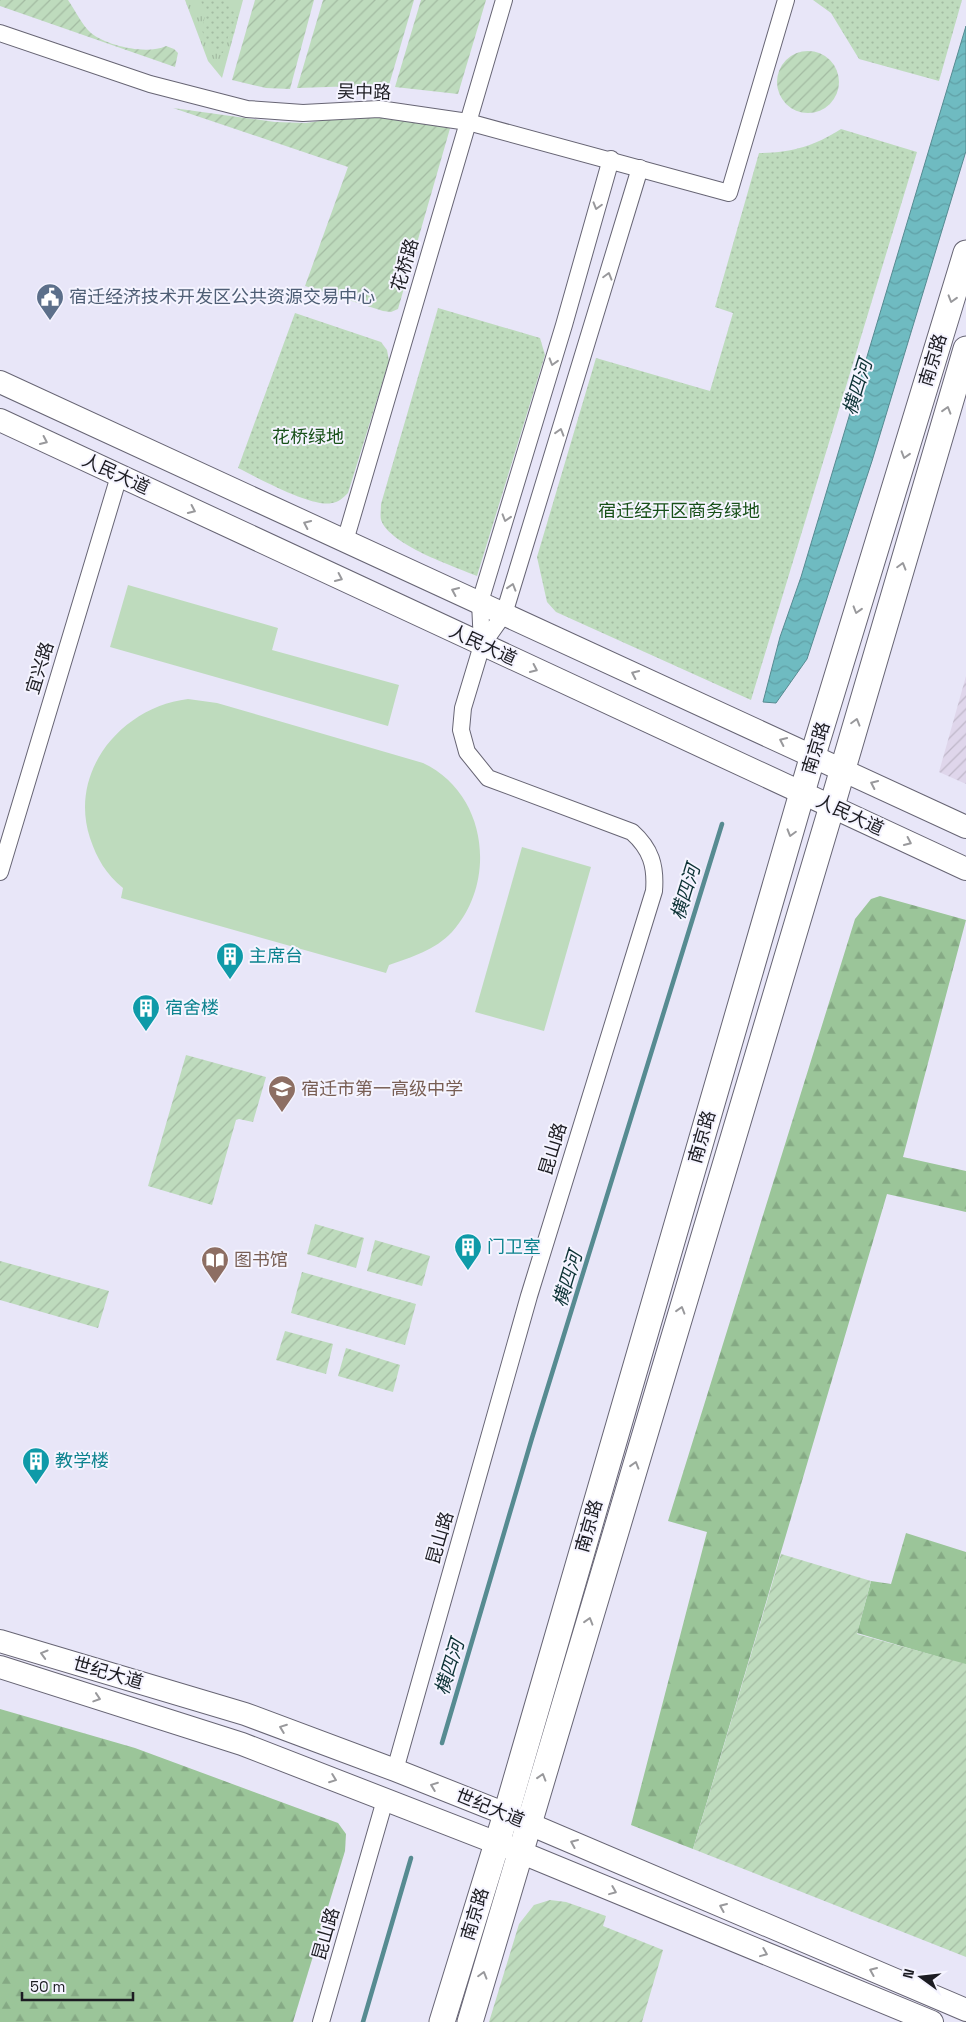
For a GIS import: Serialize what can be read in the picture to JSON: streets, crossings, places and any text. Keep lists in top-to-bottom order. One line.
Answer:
{"streets":{"main road":["南京路"],"street":["吴中路","花桥路","人民大道","宜兴路","昆山路","世纪大道"]},"crossings":[["吴中路","花桥路"],["花桥路","人民大道"],["南京路","人民大道"],["南京路","世纪大道"],["人民大道","宜兴路"],["人民大道","昆山路"],["昆山路","世纪大道"]],"water":["横四河"],"parks":["花桥绿地","宿迁经开区商务绿地"],"places":{"public building":["宿迁经济技术开发区公共资源交易中心"],"building":["主席台","宿舍楼","门卫室","教学楼"],"school or university":["宿迁市第一高级中学"],"library":["图书馆"]},"scale_bar":"50 m","north":"left"}
